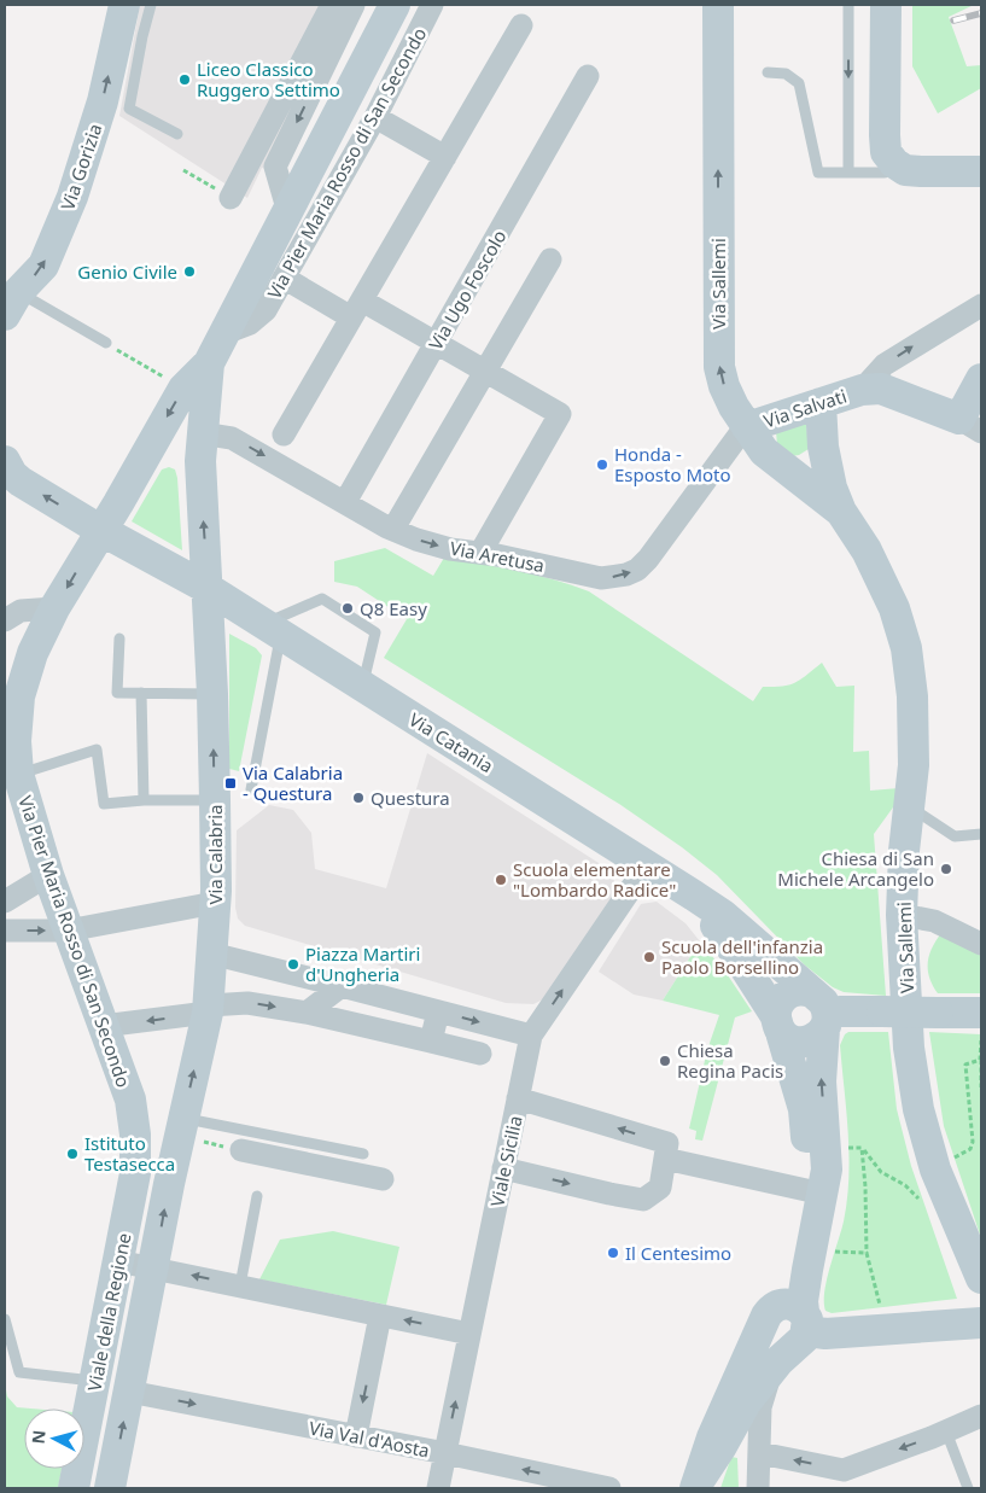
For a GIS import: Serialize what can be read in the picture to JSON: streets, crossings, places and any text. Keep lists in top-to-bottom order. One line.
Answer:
{"streets":{"street":["Via Pier Maria Rosso di San Secondo","Via Gorizia","Via Sallemi","Via Ugo Foscolo","Via Salvati","Via Aretusa","Via Catania","Via Calabria","Viale Sicilia","Viale della Regione","Via Val d'Aosta"]},"crossings":[["Via Pier Maria Rosso di San Secondo","Via Catania"],["Via Pier Maria Rosso di San Secondo","Via Calabria"],["Via Pier Maria Rosso di San Secondo","Viale della Regione"],["Via Sallemi","Via Salvati"],["Via Sallemi","Via Aretusa"],["Via Ugo Foscolo","Via Aretusa"],["Via Salvati","Via Aretusa"],["Via Aretusa","Via Calabria"],["Via Catania","Via Calabria"],["Via Catania","Viale Sicilia"],["Via Calabria","Viale della Regione"],["Viale Sicilia","Via Val d'Aosta"],["Viale della Regione","Via Val d'Aosta"]],"one_way":["Via Salvati","Via Aretusa","Via Calabria"],"places":{"other":["Liceo Classico Ruggero Settimo","Genio Civile","Honda - Esposto Moto","Q8 Easy","Questura","Chiesa di San Michele Arcangelo","Scuola elementare \"Lombardo Radice\"","Scuola dell'infanzia Paolo Borsellino","Piazza Martiri d'Ungheria","Chiesa Regina Pacis","Istituto Testasecca","Il Centesimo"],"transit":["Via Calabria - Questura"]},"north":"left"}
